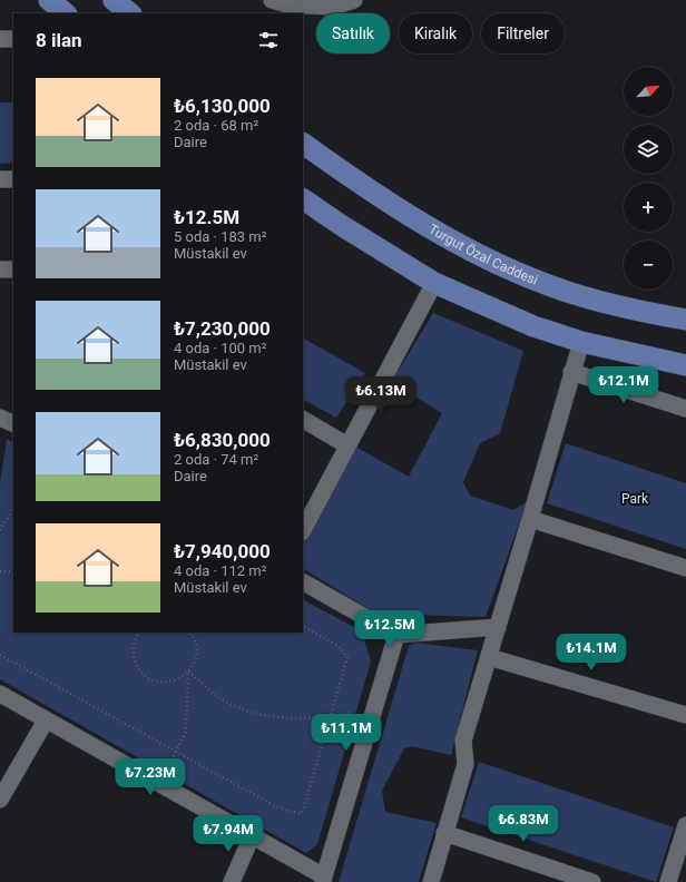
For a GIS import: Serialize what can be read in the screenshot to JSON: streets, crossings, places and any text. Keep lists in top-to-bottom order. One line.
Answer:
{"streets":{"main road":["Turgut Özal Caddesi"]},"parks":["Park"],"north":"top right","page":{"chip":["Satılık","Kiralık","Filtreler"],"heading":"8 ilan","map_buttons":["+","−"],"list":[{"name":"₺6,130,000","note":"2 oda · 68 m² · Daire"},{"name":"₺12.5M","note":"5 oda · 183 m² · Müstakil ev"},{"name":"₺7,230,000","note":"4 oda · 100 m² · Müstakil ev"},{"name":"₺6,830,000","note":"2 oda · 74 m² · Daire"},{"name":"₺7,940,000","note":"4 oda · 112 m² · Müstakil ev"}],"price":["₺12.1M","₺6.13M","₺12.5M","₺14.1M","₺11.1M","₺7.23M","₺6.83M","₺7.94M"]}}
